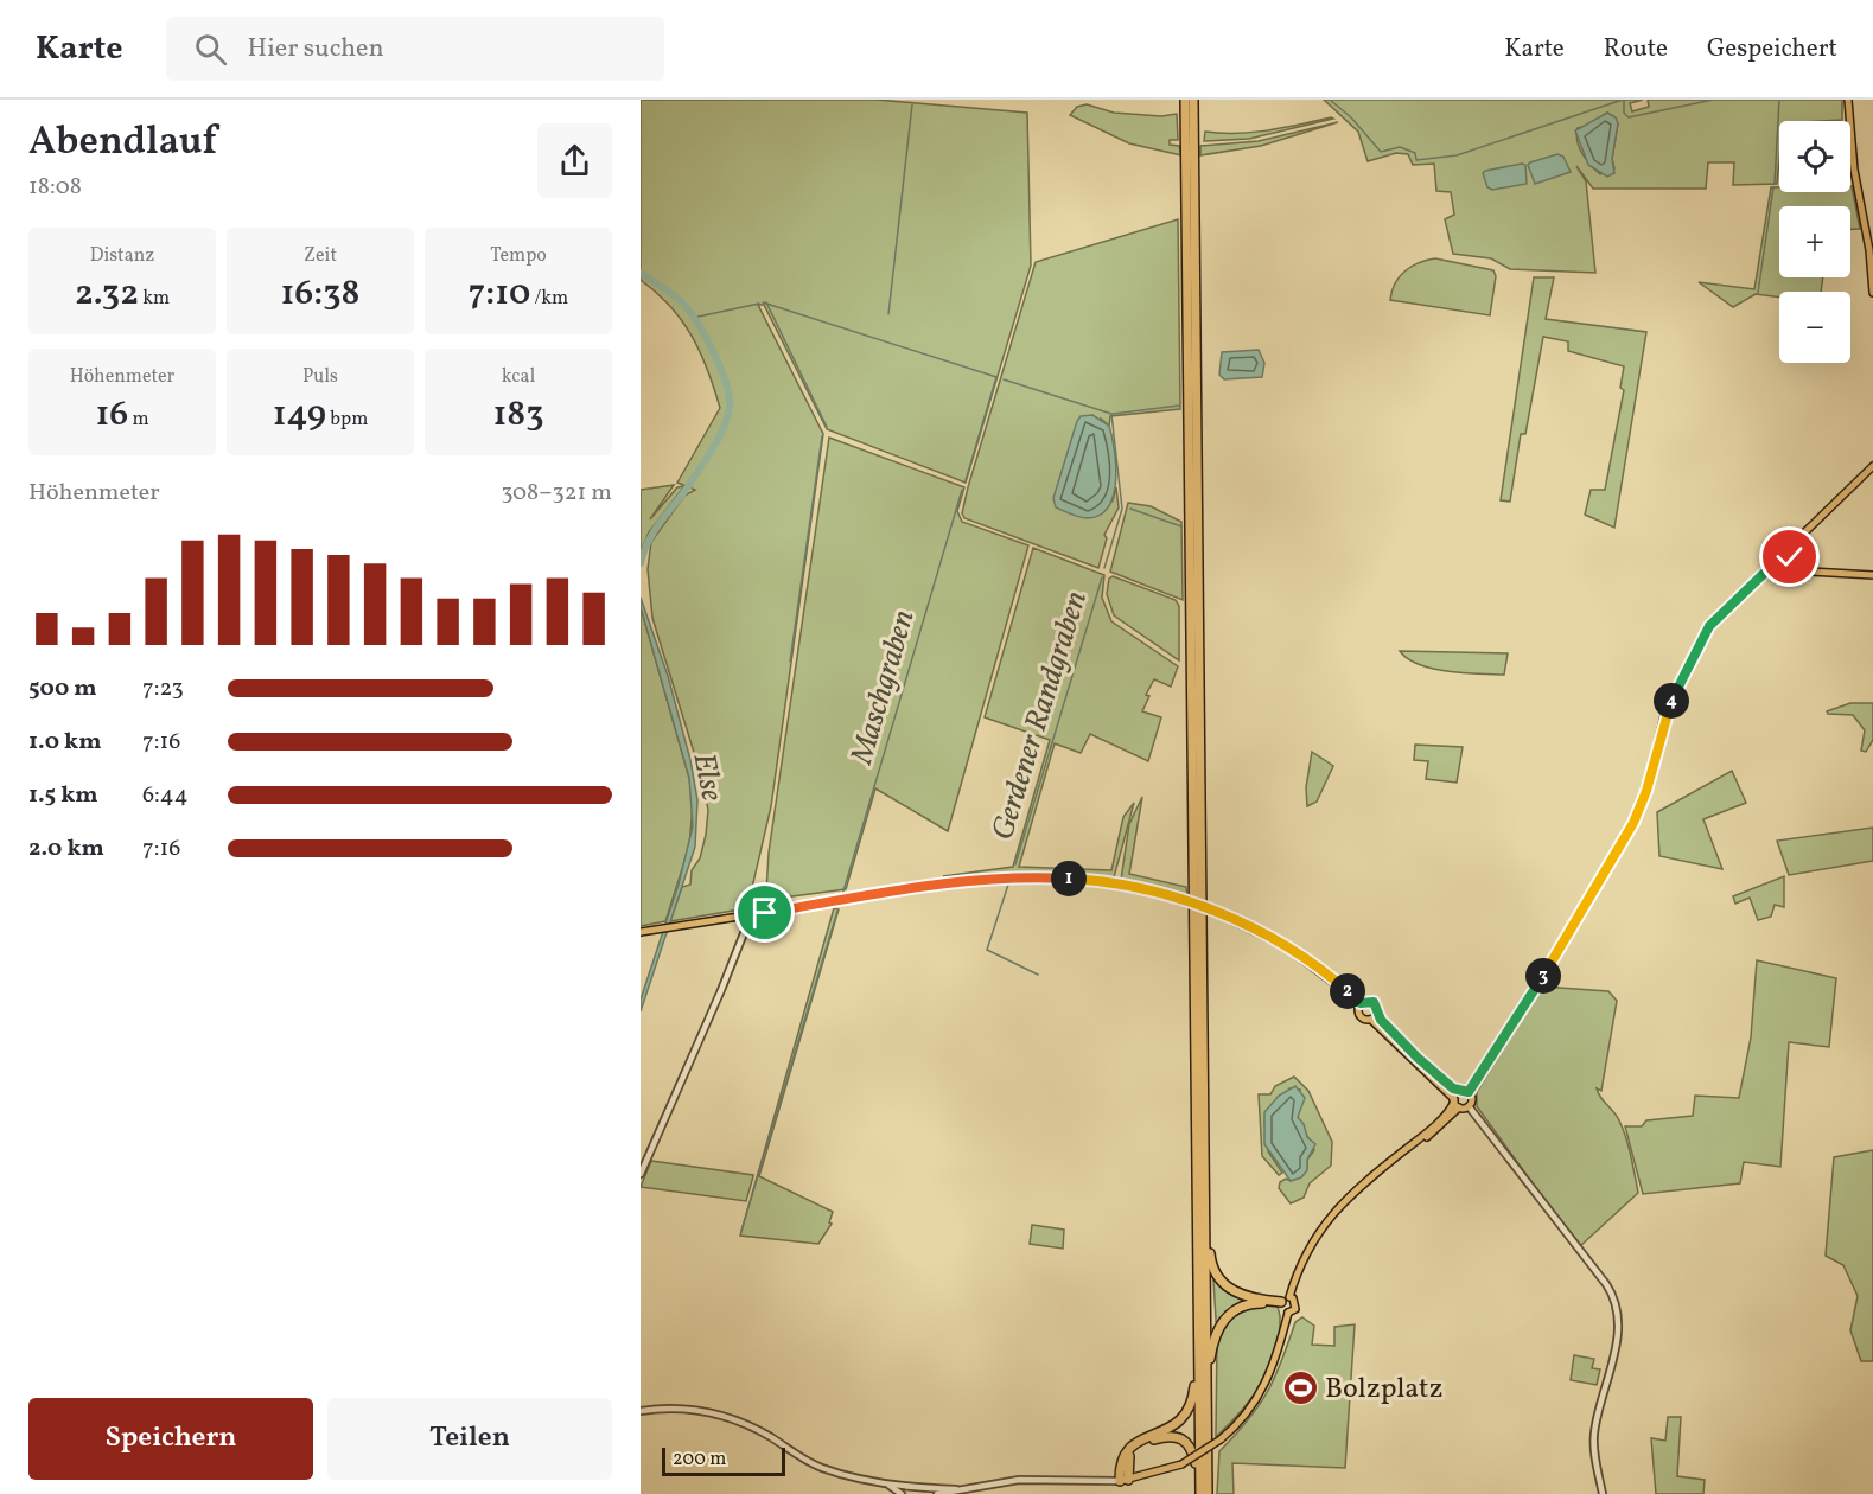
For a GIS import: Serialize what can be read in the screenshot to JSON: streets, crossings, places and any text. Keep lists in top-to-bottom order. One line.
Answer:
{"water":["Maschgraben","Gerdener Randgraben","Else"],"places":{"sports":["Bolzplatz"]},"scale_bar":"200 m","page":{"header":"Karte","search":"Hier suchen","nav":["Karte","Route","Gespeichert"],"heading":["Abendlauf","18:08"],"map_buttons":["+","−"],"stats":[["Distanz","2.32 km"],["Zeit","16:38"],["Tempo","7:10 /km"],["Höhenmeter","16 m"],["Puls","149 bpm"],["kcal","183"]],"chart":["Höhenmeter","308–321 m"],"list":[{"name":"500 m","note":"7:23"},{"name":"1.0 km","note":"7:16"},{"name":"1.5 km","note":"6:44"},{"name":"2.0 km","note":"7:16"}],"pins":["4","1","3","2"],"buttons":["Speichern","Teilen"],"scale":"200 m"}}
